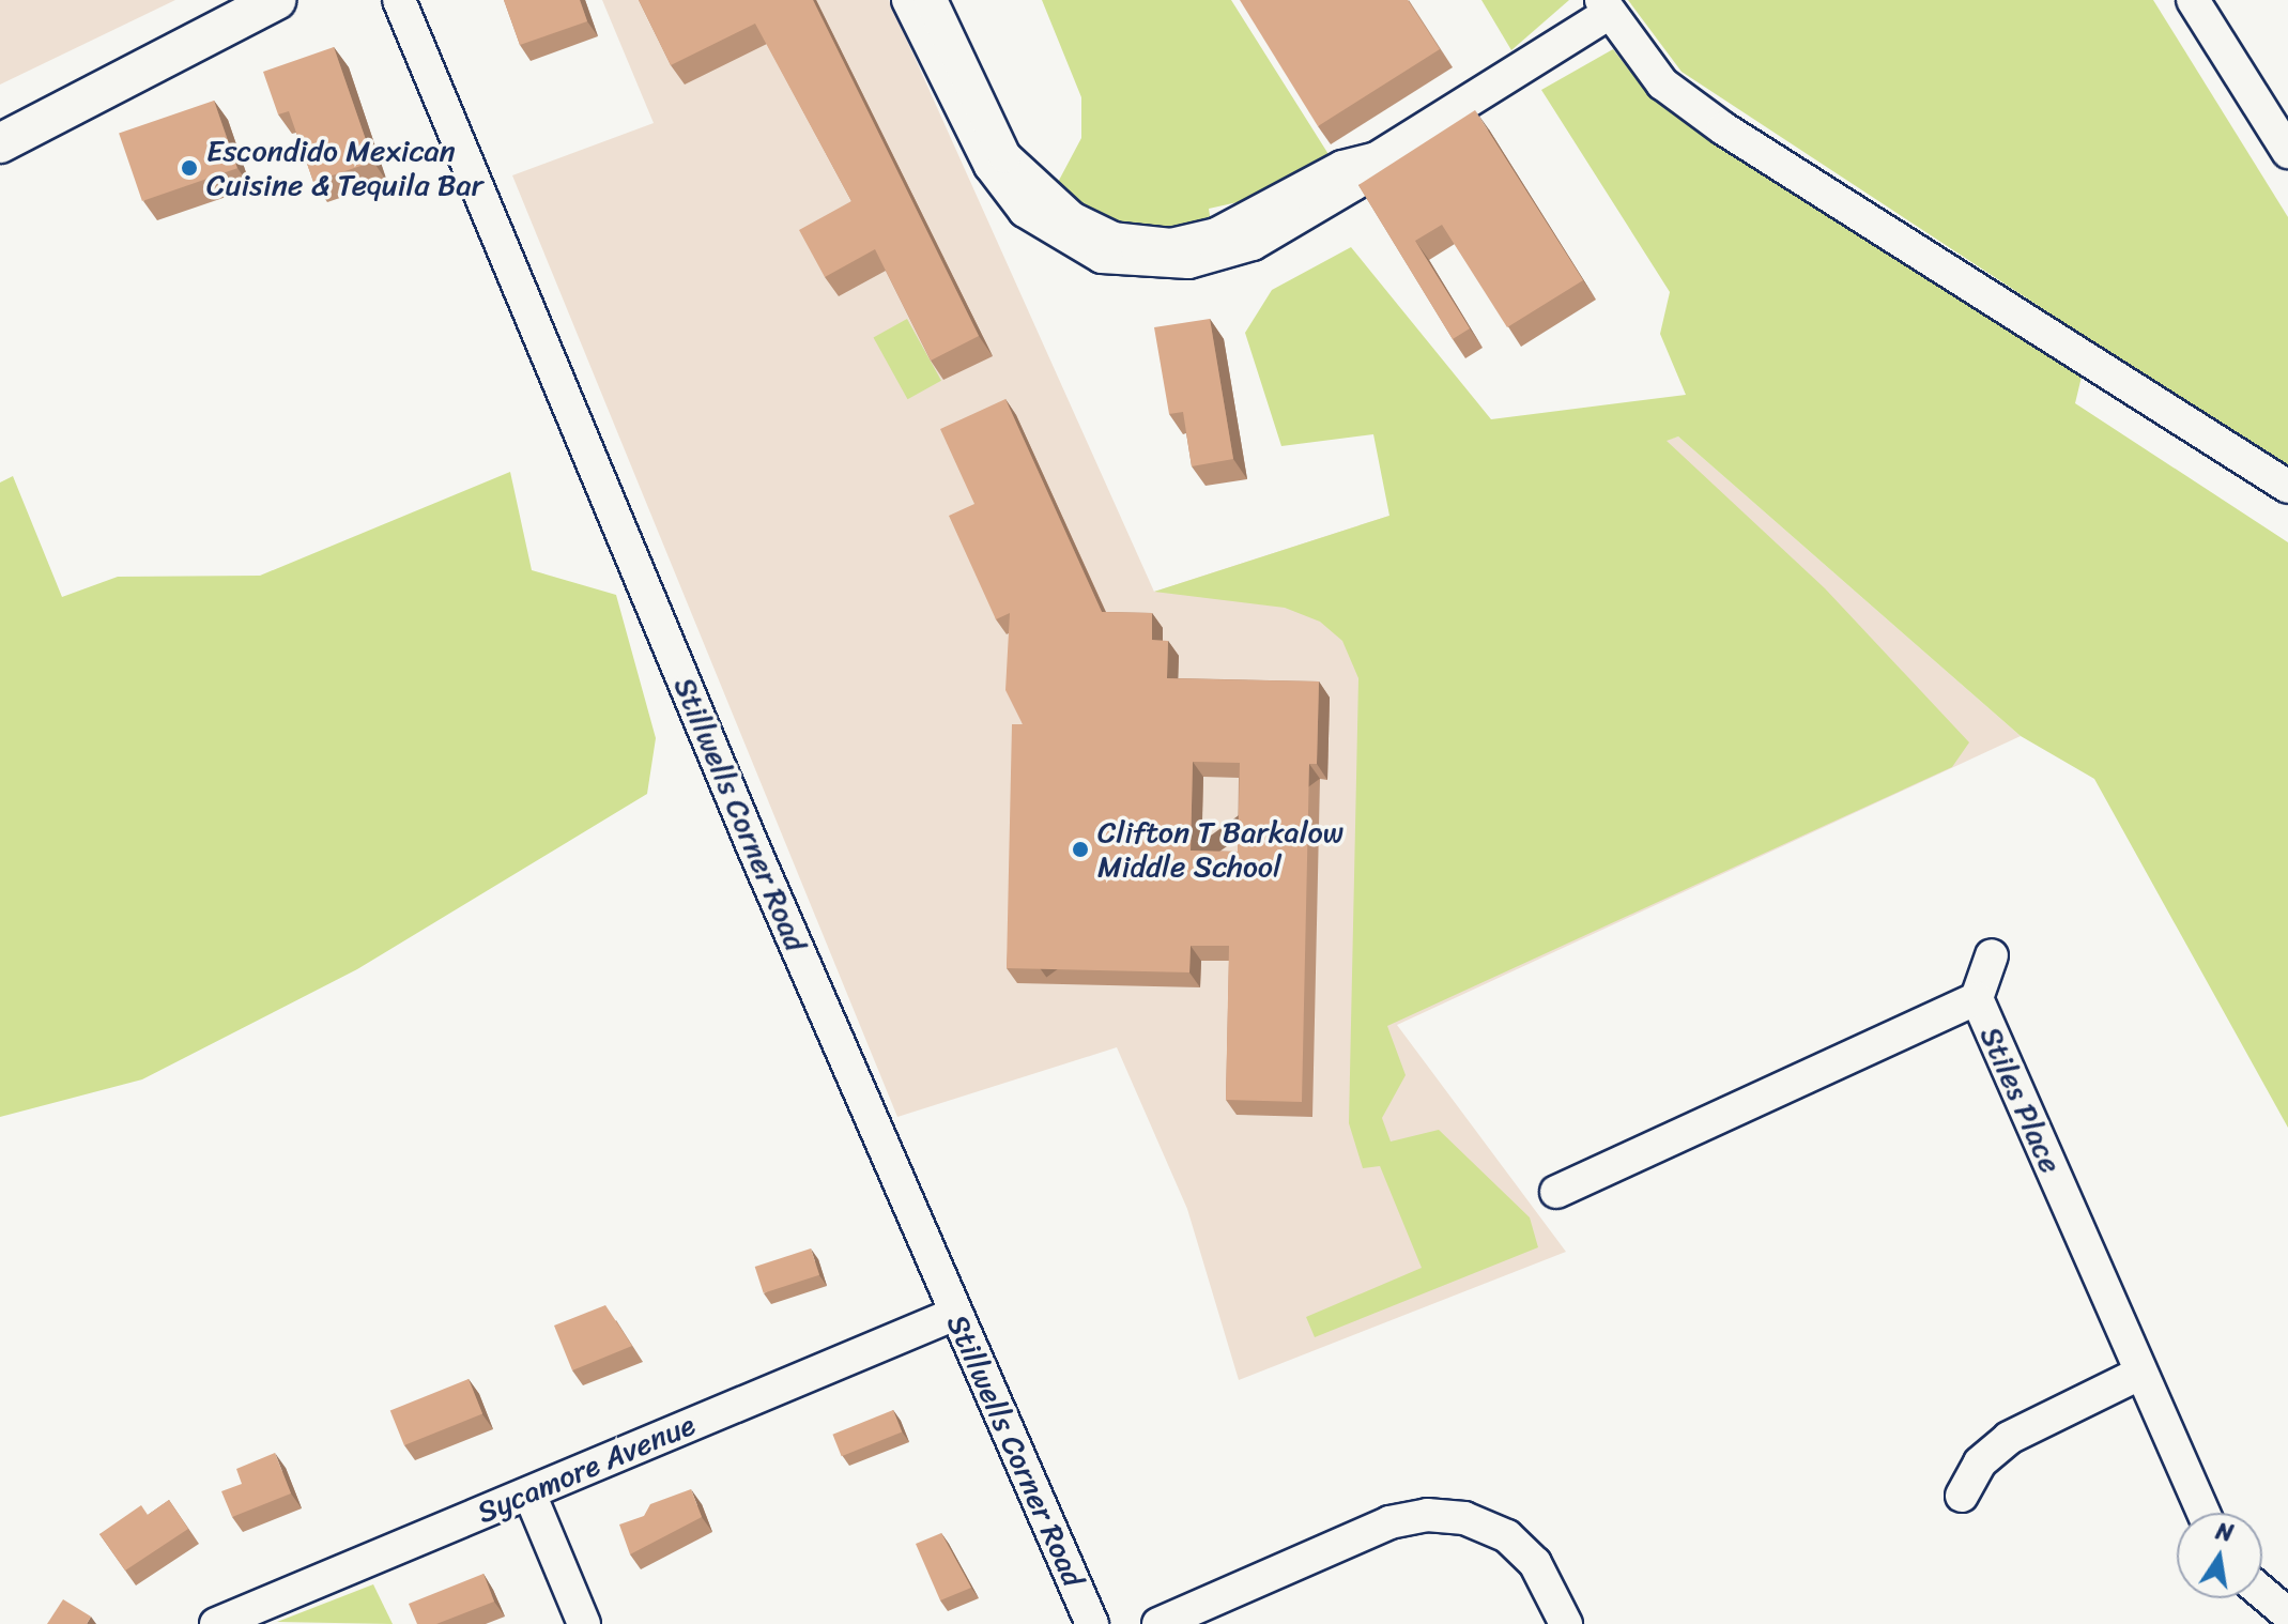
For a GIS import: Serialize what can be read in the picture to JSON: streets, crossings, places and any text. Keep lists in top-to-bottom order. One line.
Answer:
{"streets":{"street":["Stillwells Corner Road","Stiles Place","Sycamore Avenue"]},"crossings":[["Stillwells Corner Road","Sycamore Avenue"]],"places":["Escondido Mexican Cuisine & Tequila Bar","Clifton T Barkalow Middle School"],"north":"top"}
